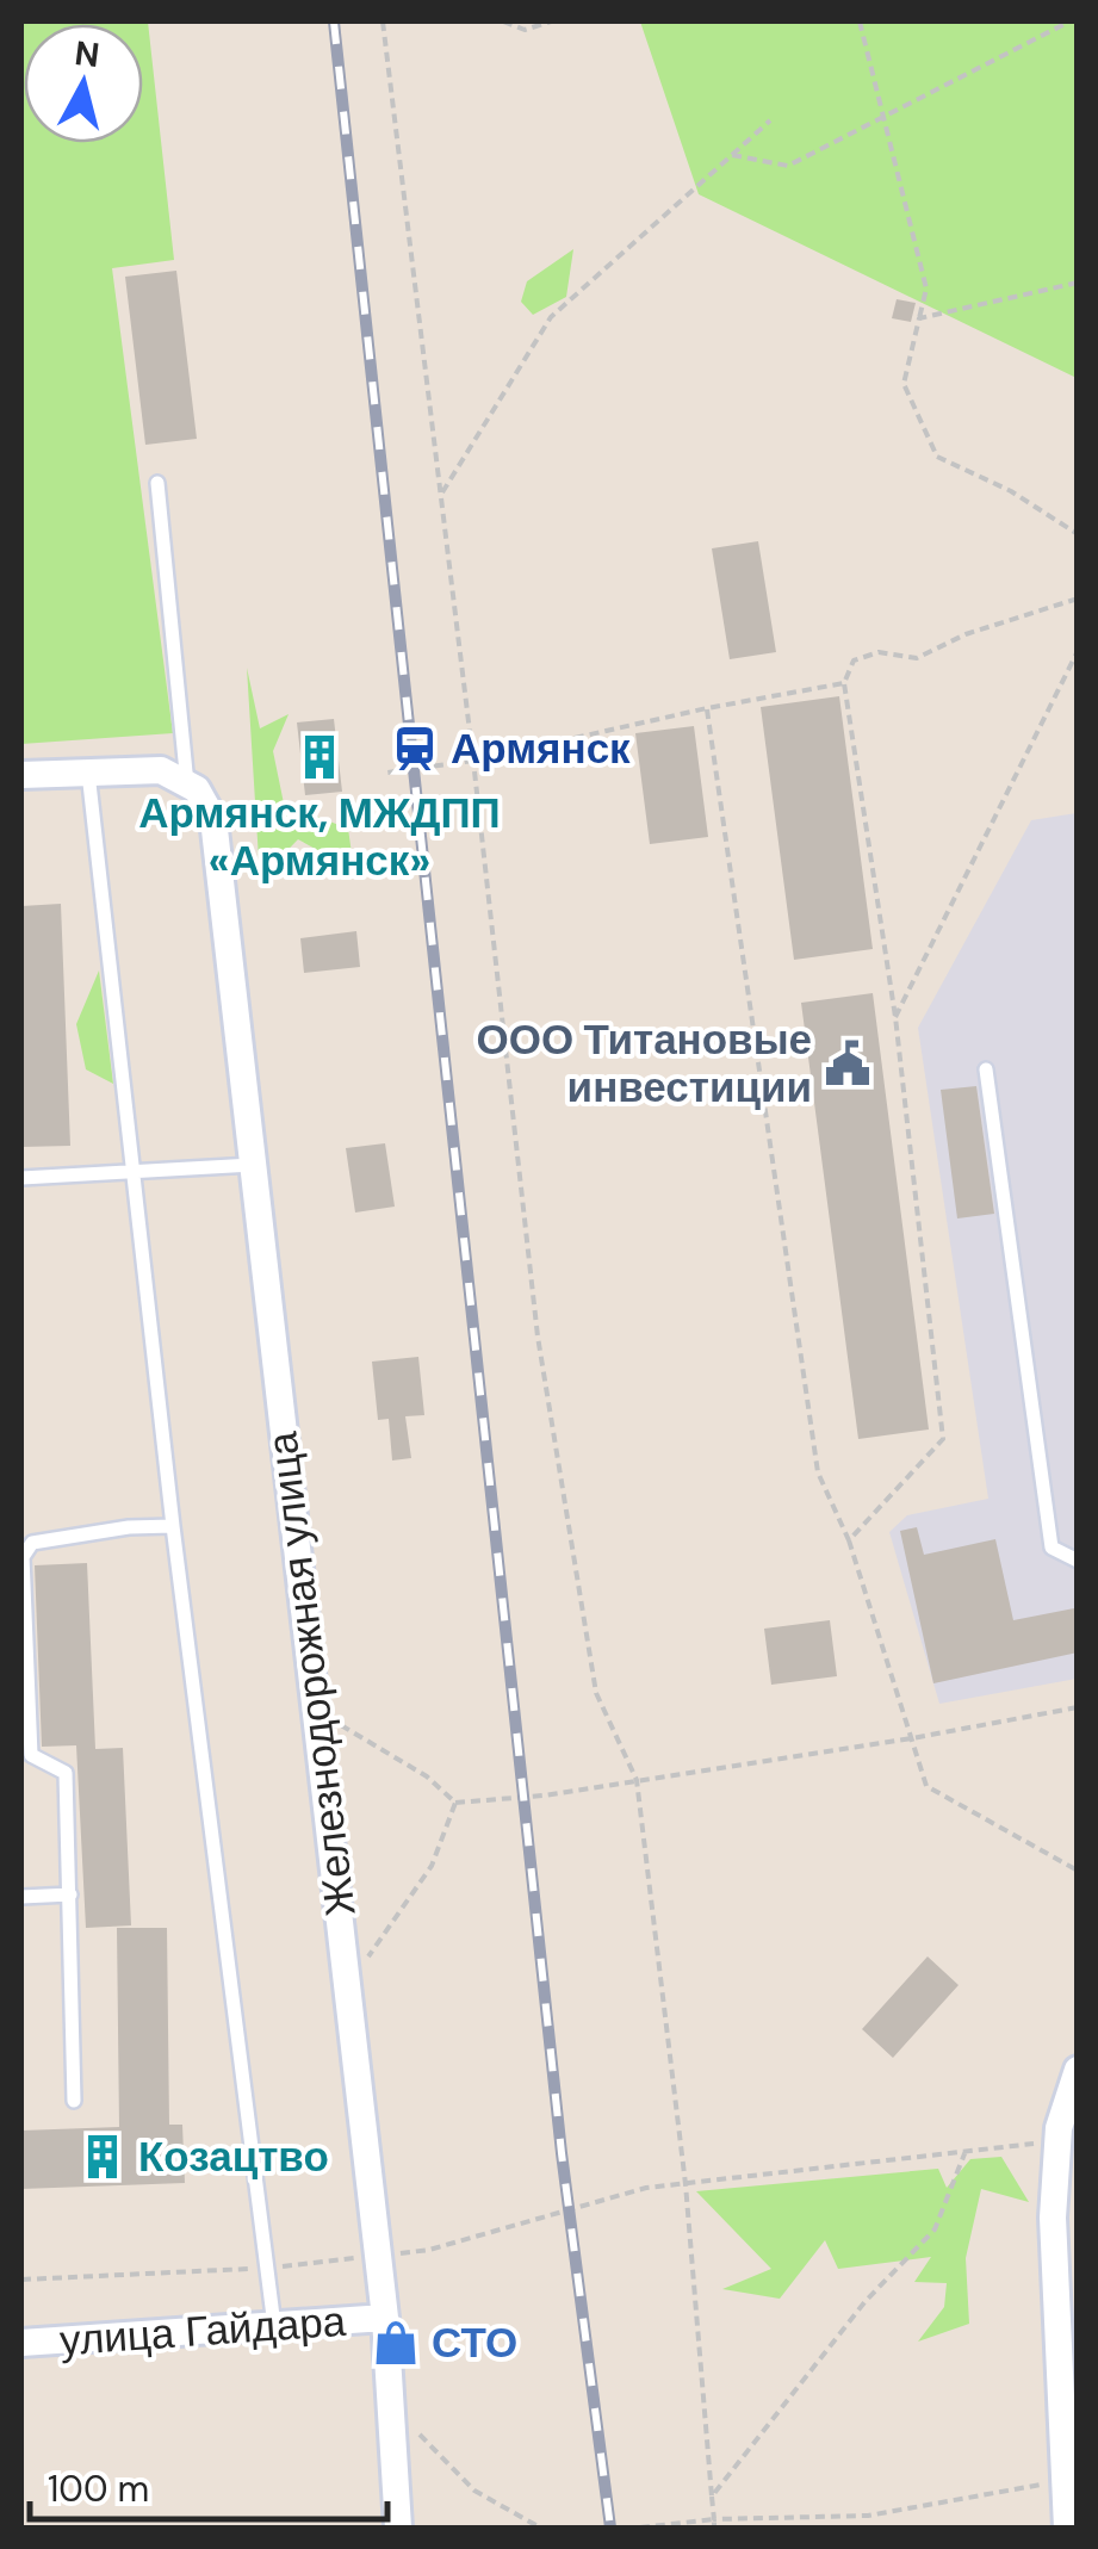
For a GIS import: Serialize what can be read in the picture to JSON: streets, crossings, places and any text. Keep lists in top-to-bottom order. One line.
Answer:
{"streets":{"street":["Железнодорожная улица","улица Гайдара"]},"crossings":[["Железнодорожная улица","улица Гайдара"]],"places":{"station":["Армянск"],"building":["Армянск, МЖДПП «Армянск»","Козацтво"],"public building":["ООО Титановые инвестиции"],"shop":["СТО"]},"scale_bar":"100 m","north":"top"}
